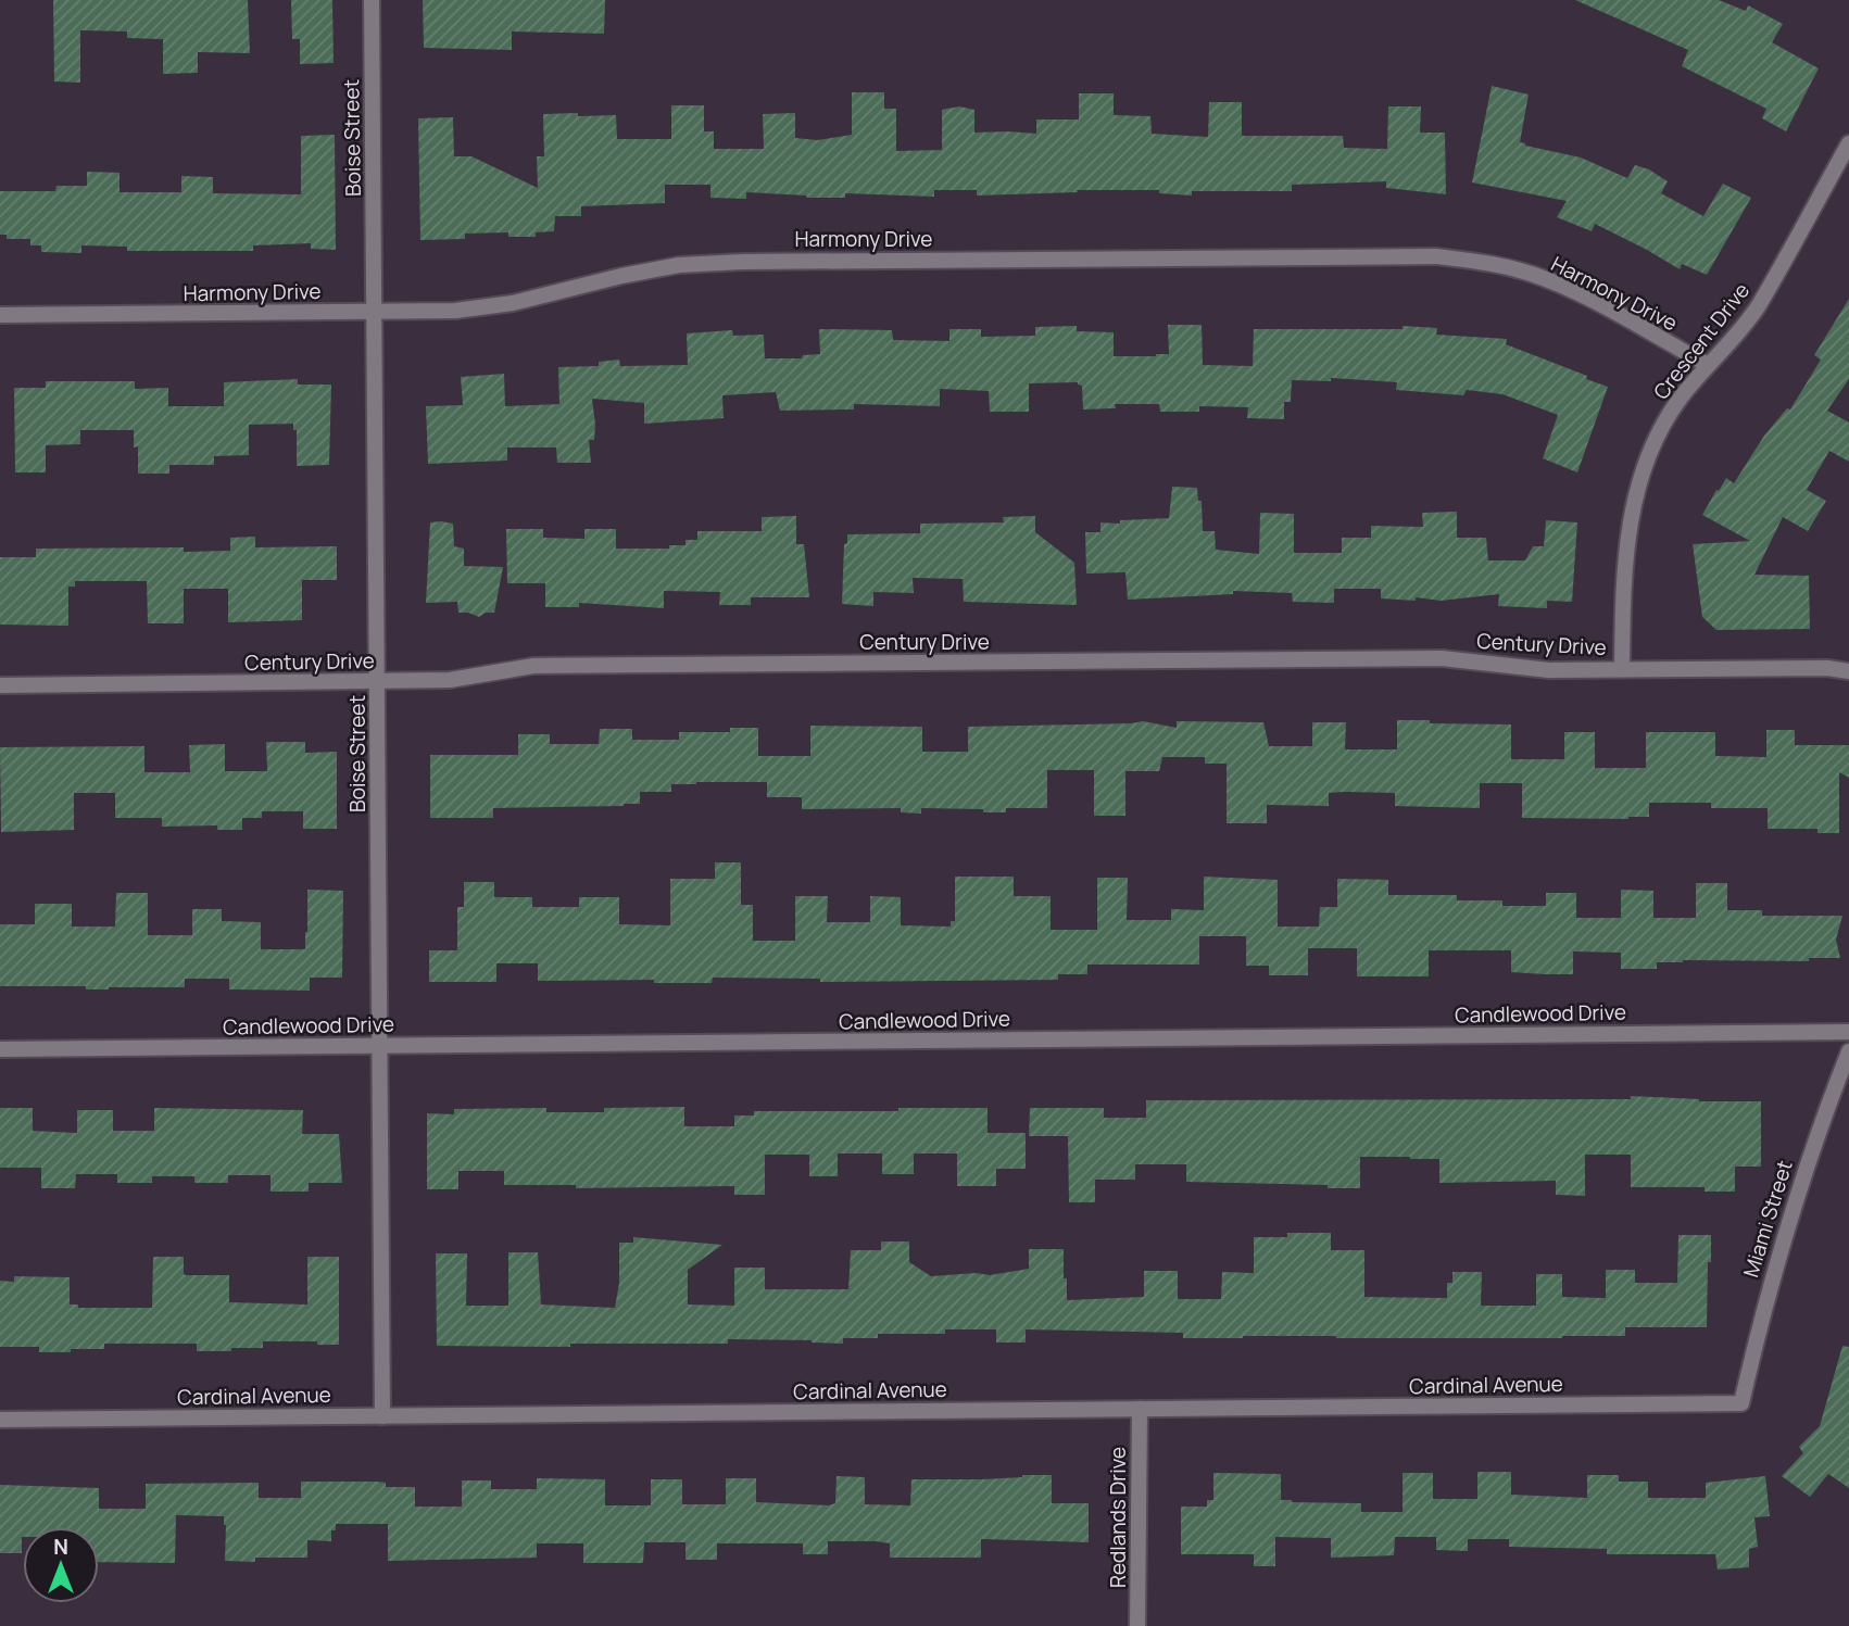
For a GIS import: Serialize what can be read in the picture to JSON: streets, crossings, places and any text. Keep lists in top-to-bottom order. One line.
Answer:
{"streets":{"street":["Boise Street","Harmony Drive","Crescent Drive","Century Drive","Candlewood Drive","Miami Street","Cardinal Avenue","Redlands Drive"]},"crossings":[["Boise Street","Harmony Drive"],["Boise Street","Century Drive"],["Boise Street","Candlewood Drive"],["Boise Street","Cardinal Avenue"],["Harmony Drive","Crescent Drive"],["Crescent Drive","Century Drive"],["Miami Street","Cardinal Avenue"],["Cardinal Avenue","Redlands Drive"]],"north":"top"}
